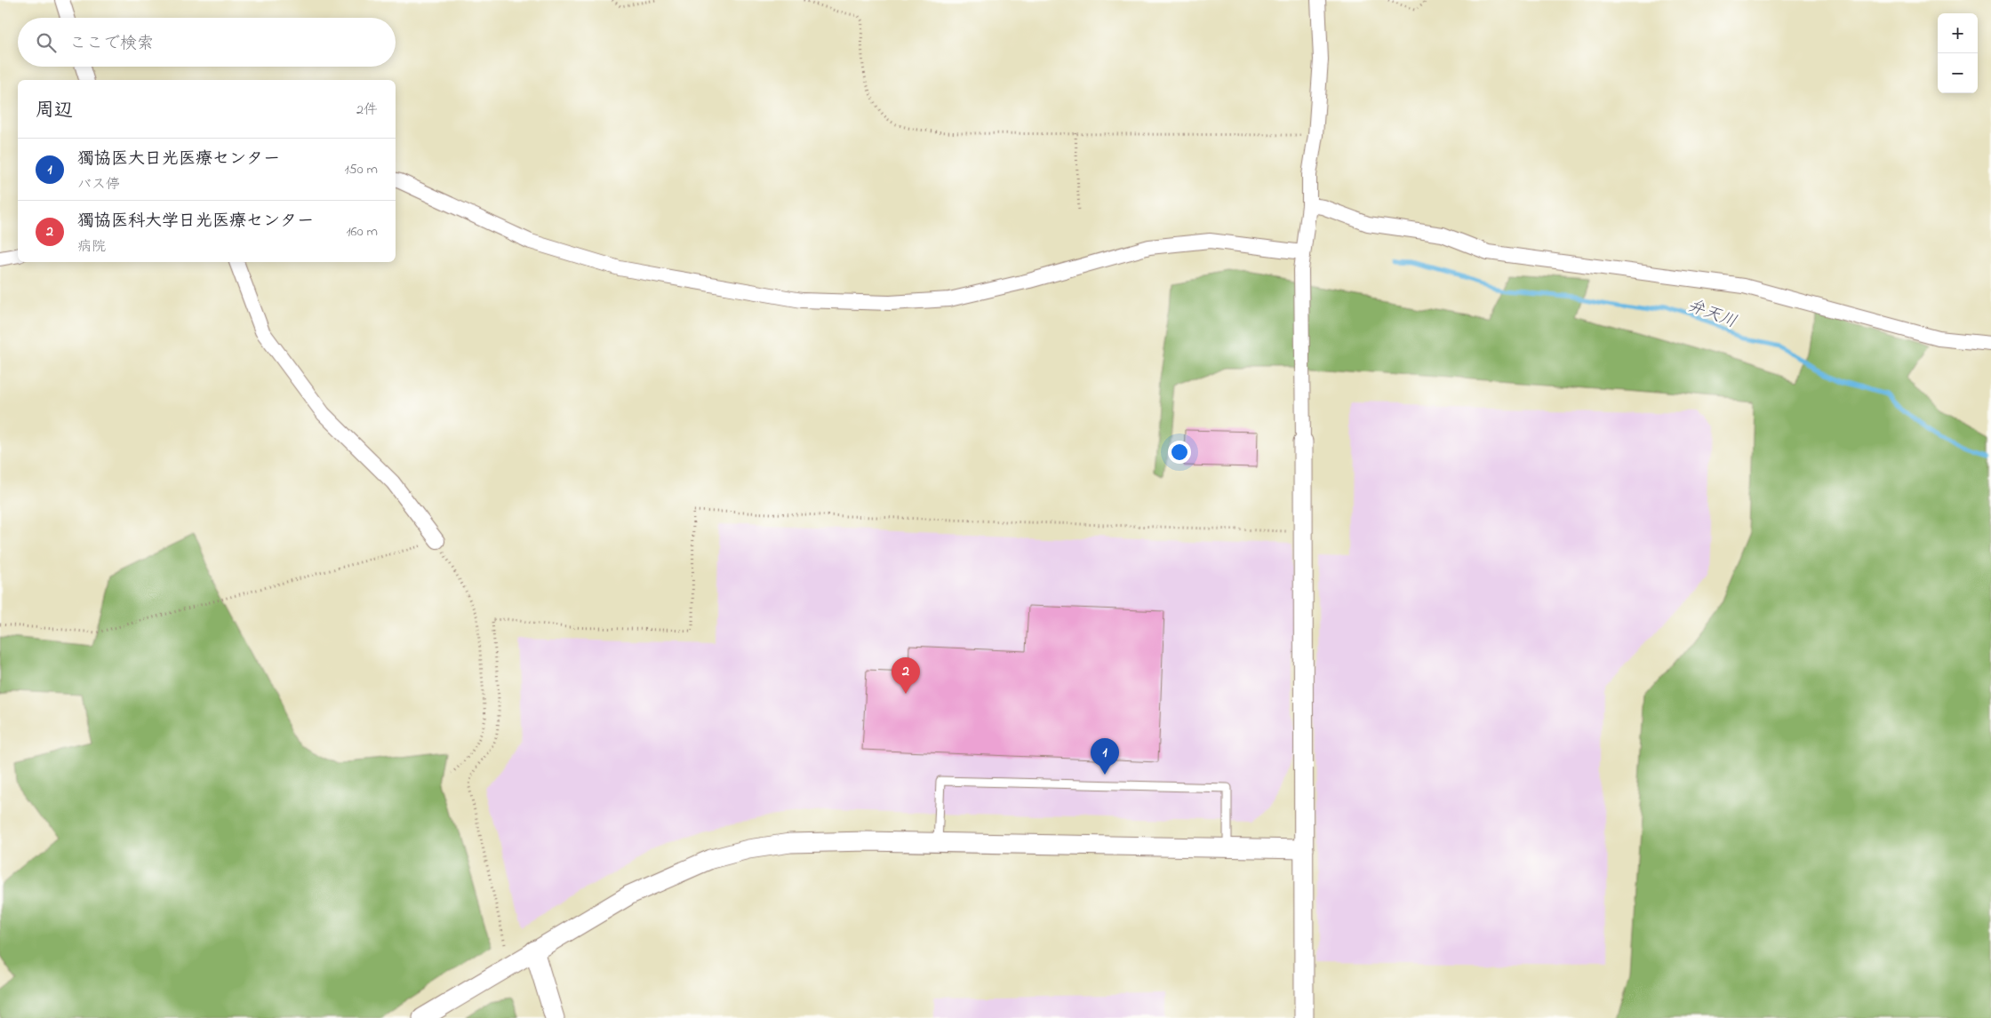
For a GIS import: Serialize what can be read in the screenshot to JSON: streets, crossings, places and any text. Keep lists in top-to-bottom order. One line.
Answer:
{"water":["弁天川"],"page":{"map_buttons":["+","−"],"search":"ここで検索","heading":["周辺","2件"],"list":[{"mark":"1","name":"獨協医大日光医療センター","note":"バス停","value":"150 m"},{"mark":"2","name":"獨協医科大学日光医療センター","note":"病院","value":"160 m"}],"pins":["2","1"]}}
